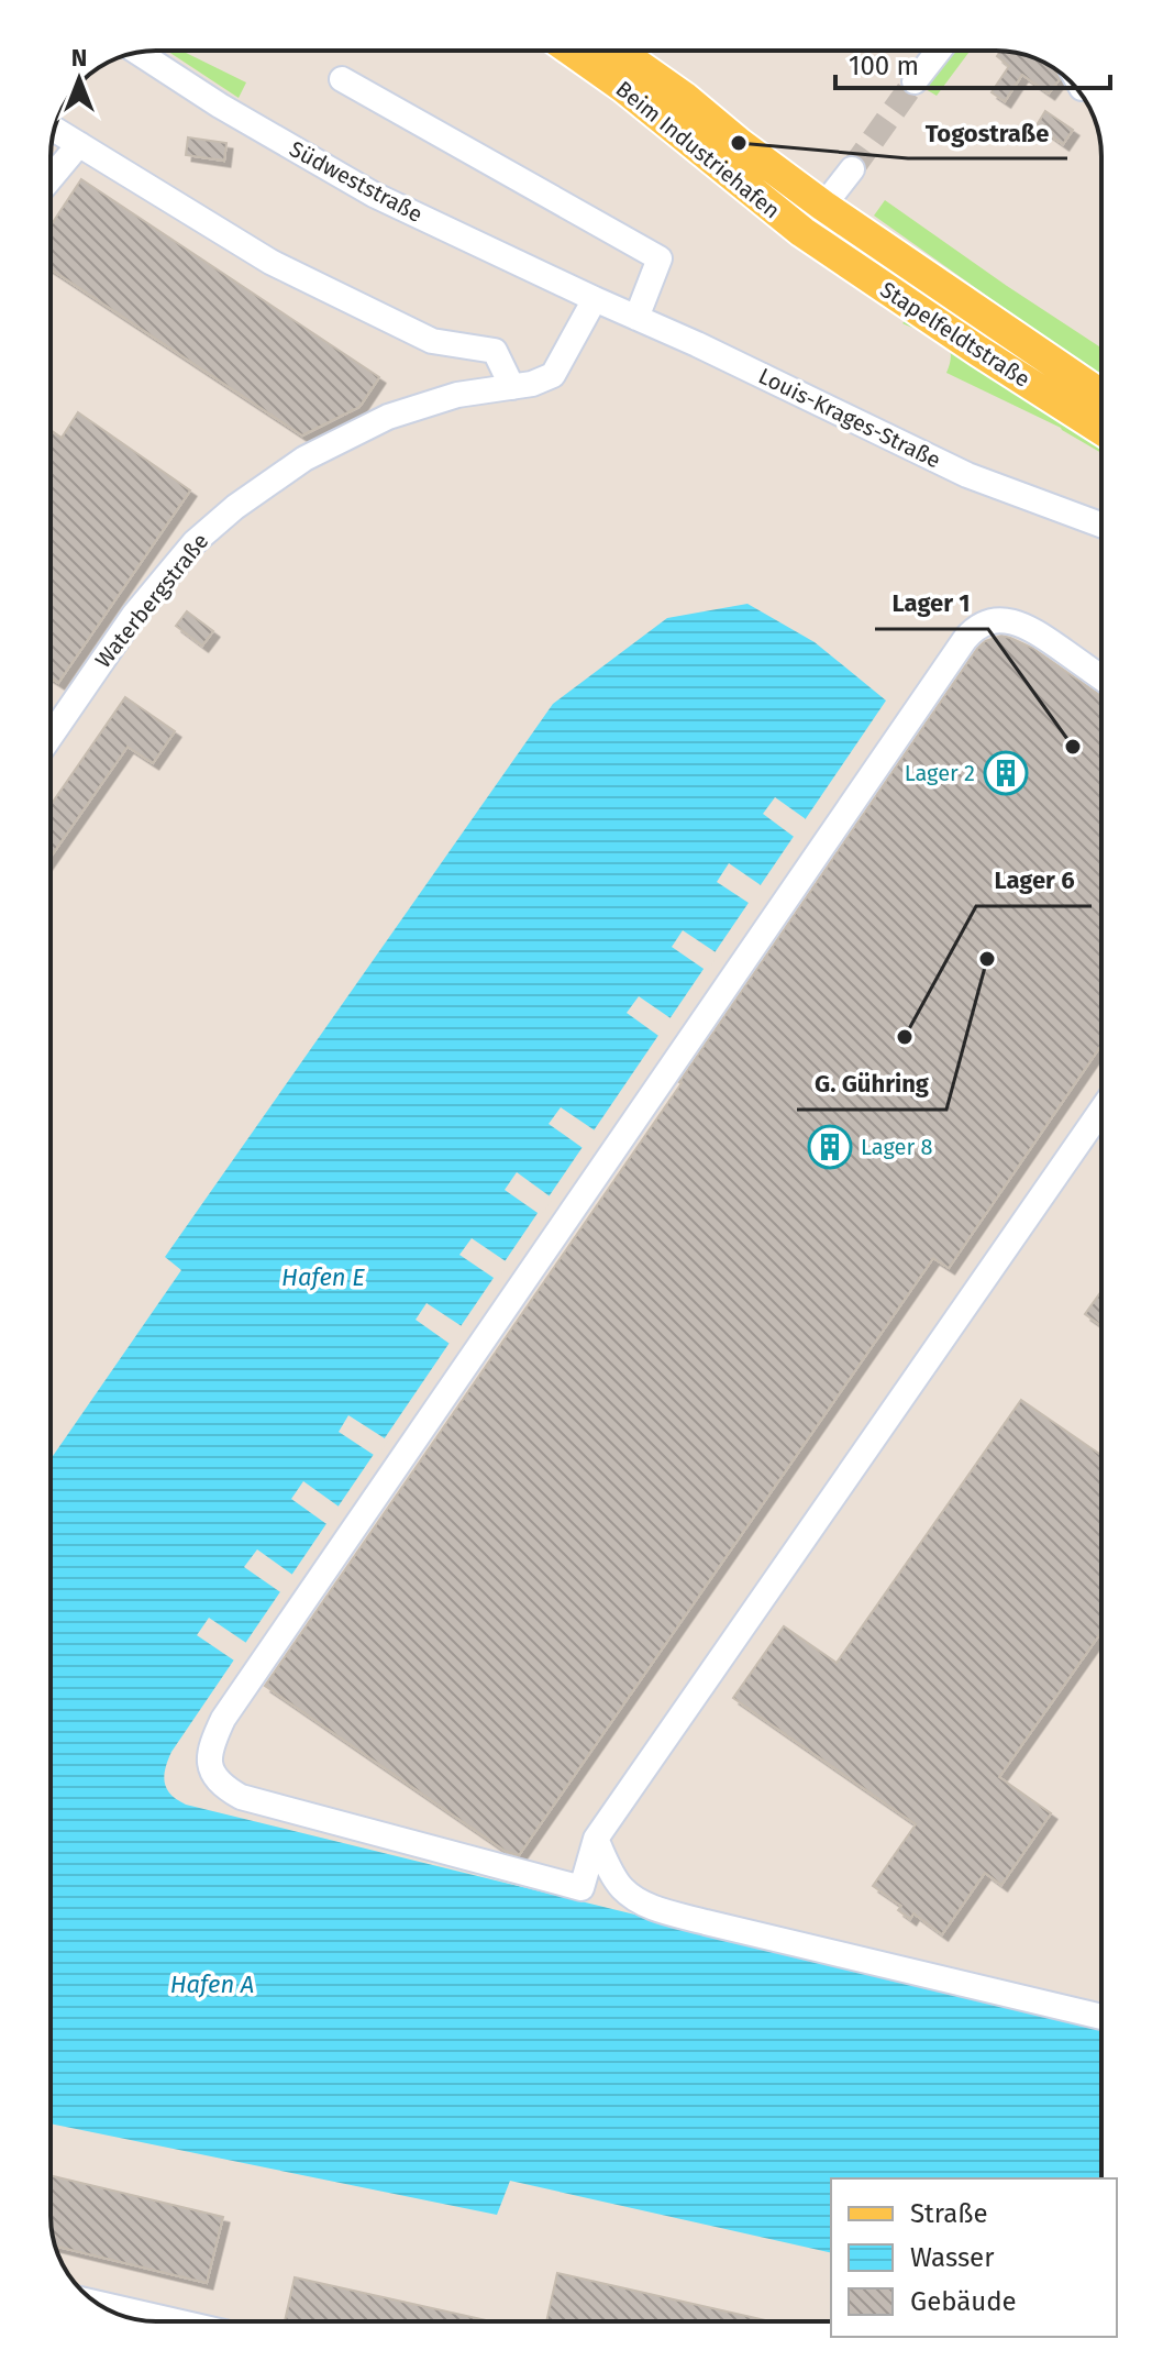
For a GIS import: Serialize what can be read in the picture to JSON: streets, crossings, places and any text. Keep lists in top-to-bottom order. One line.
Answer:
{"streets":{"main road":["Beim Industriehafen","Stapelfeldtstraße"],"street":["Südweststraße","Louis-Krages-Straße","Waterbergstraße"]},"crossings":[["Beim Industriehafen","Stapelfeldtstraße"],["Südweststraße","Louis-Krages-Straße"],["Südweststraße","Waterbergstraße"],["Louis-Krages-Straße","Waterbergstraße"]],"water":["Hafen E","Hafen A"],"places":{"other":["Togostraße","Lager 1","G. Gühring","Lager 6"],"building":["Lager 2","Lager 8"]},"legend":["Straße","Wasser","Gebäude"],"scale_bar":"100 m","north":"top"}
